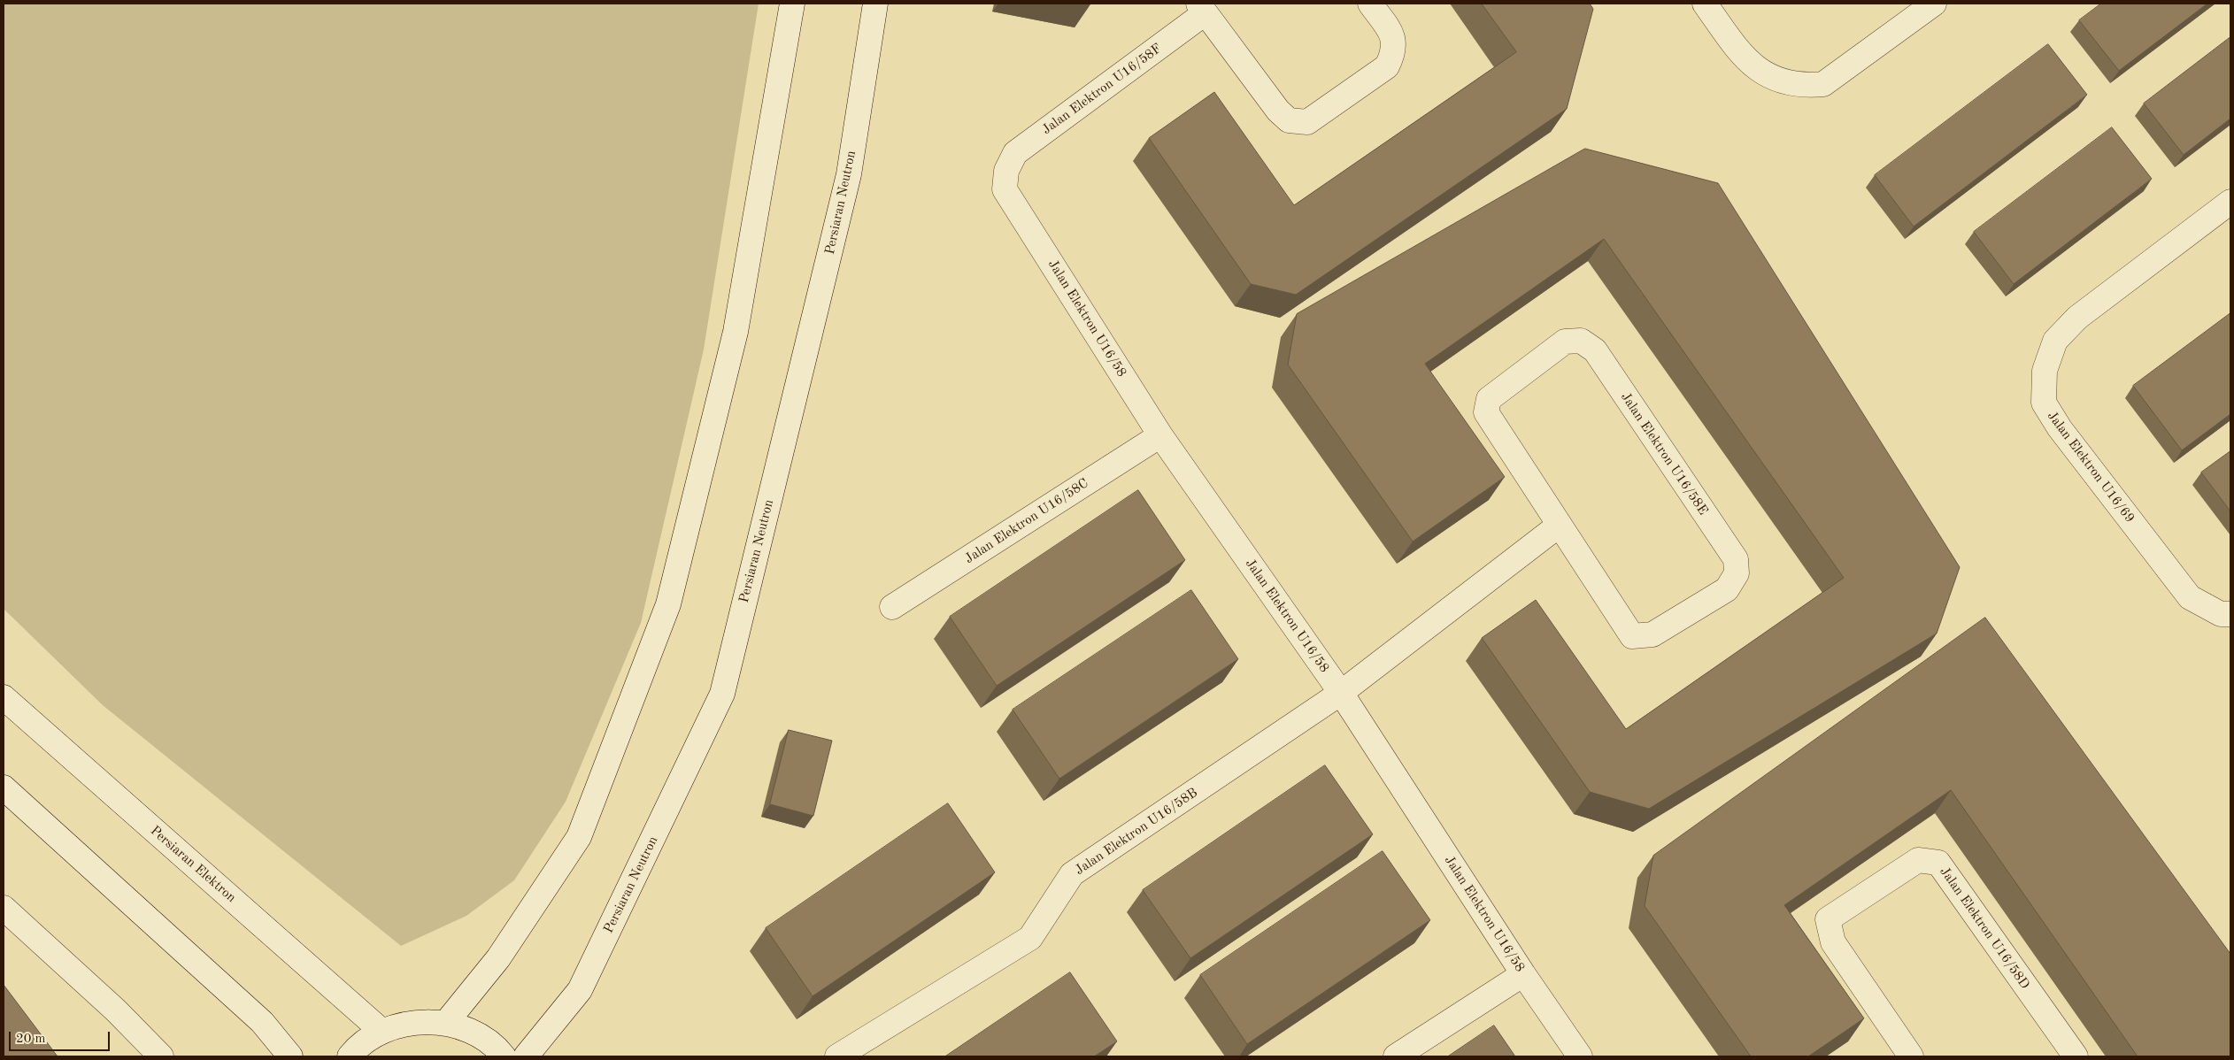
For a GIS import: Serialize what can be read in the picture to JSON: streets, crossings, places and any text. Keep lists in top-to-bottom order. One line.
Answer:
{"streets":{"street":["Jalan Elektron U16/58F","Persiaran Neutron","Jalan Elektron U16/58","Jalan Elektron U16/58E","Jalan Elektron U16/69","Jalan Elektron U16/58C","Jalan Elektron U16/58B","Persiaran Elektron","Jalan Elektron U16/58D"]},"crossings":[["Jalan Elektron U16/58F","Jalan Elektron U16/58"],["Jalan Elektron U16/58","Jalan Elektron U16/58C"],["Jalan Elektron U16/58","Jalan Elektron U16/58B"]],"scale_bar":"20 m"}
